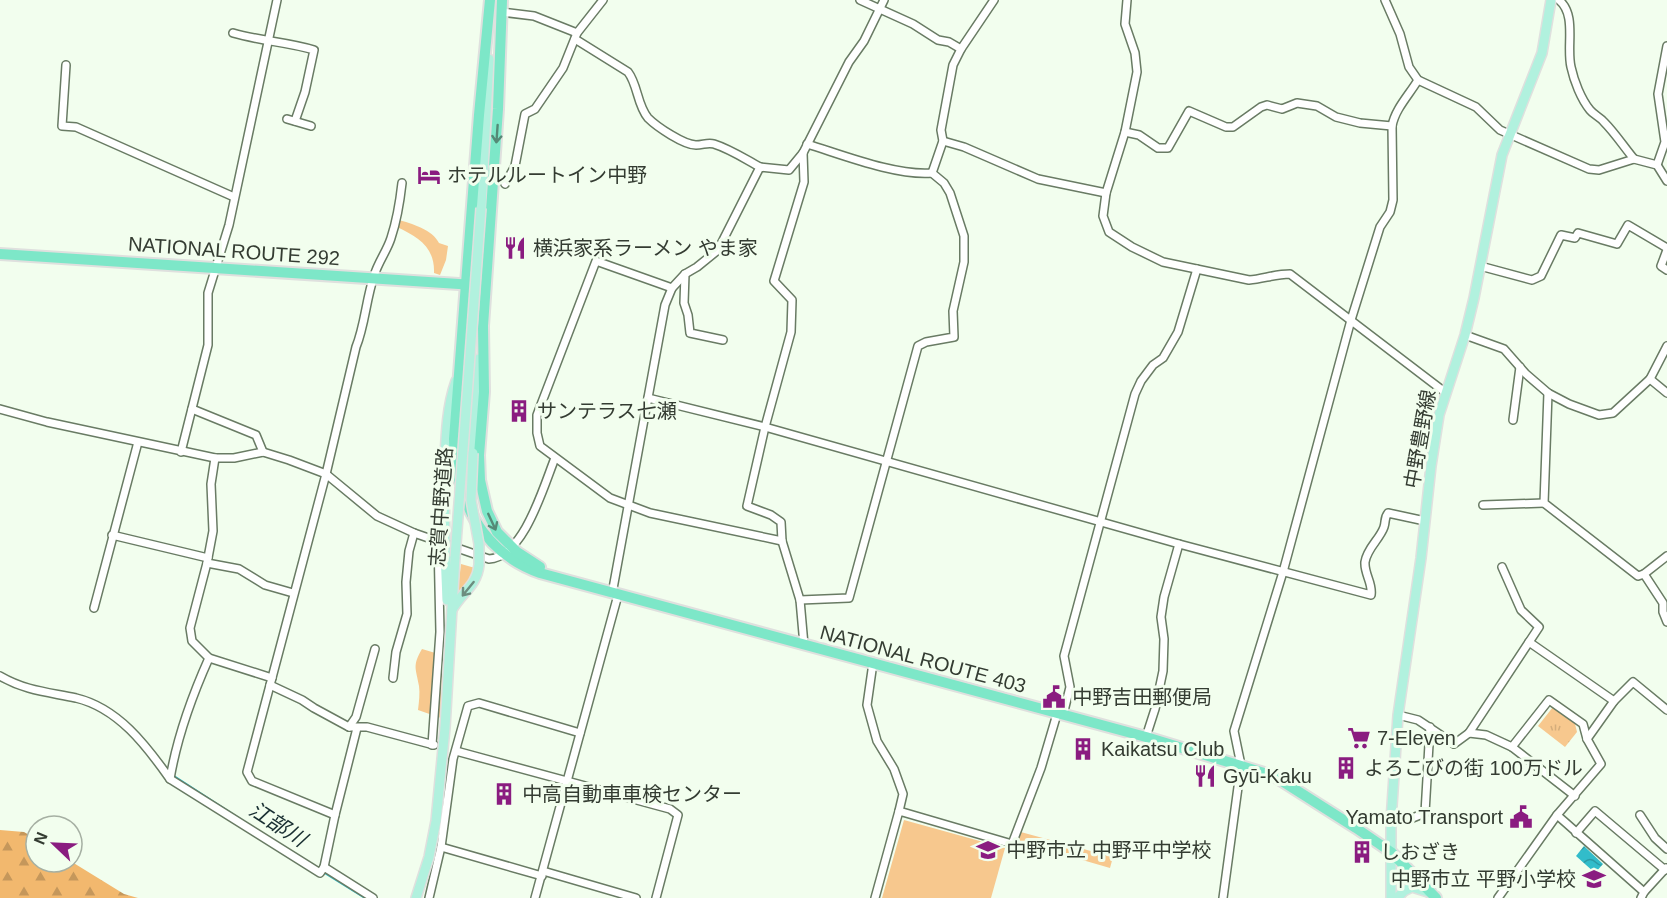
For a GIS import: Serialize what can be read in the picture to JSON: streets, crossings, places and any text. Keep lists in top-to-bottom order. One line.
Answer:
{"streets":{"highway":["NATIONAL ROUTE 292","NATIONAL ROUTE 403"],"main road":["中野豊野線","志賀中野道路"]},"crossings":[["NATIONAL ROUTE 292","NATIONAL ROUTE 403"],["中野豊野線","NATIONAL ROUTE 403"]],"water":["江部川"],"places":{"hotel":["ホテルルートイン中野"],"restaurant":["横浜家系ラーメン やま家","Gyū-Kaku"],"building":["サンテラス七瀬","Kaikatsu Club","よろこびの街 100万ドル","中高自動車車検センター","しおざき"],"public building":["中野吉田郵便局","Yamato Transport"],"supermarket":["7-Eleven"],"school or university":["中野市立 中野平中学校","中野市立 平野小学校"]},"north":"top left"}
